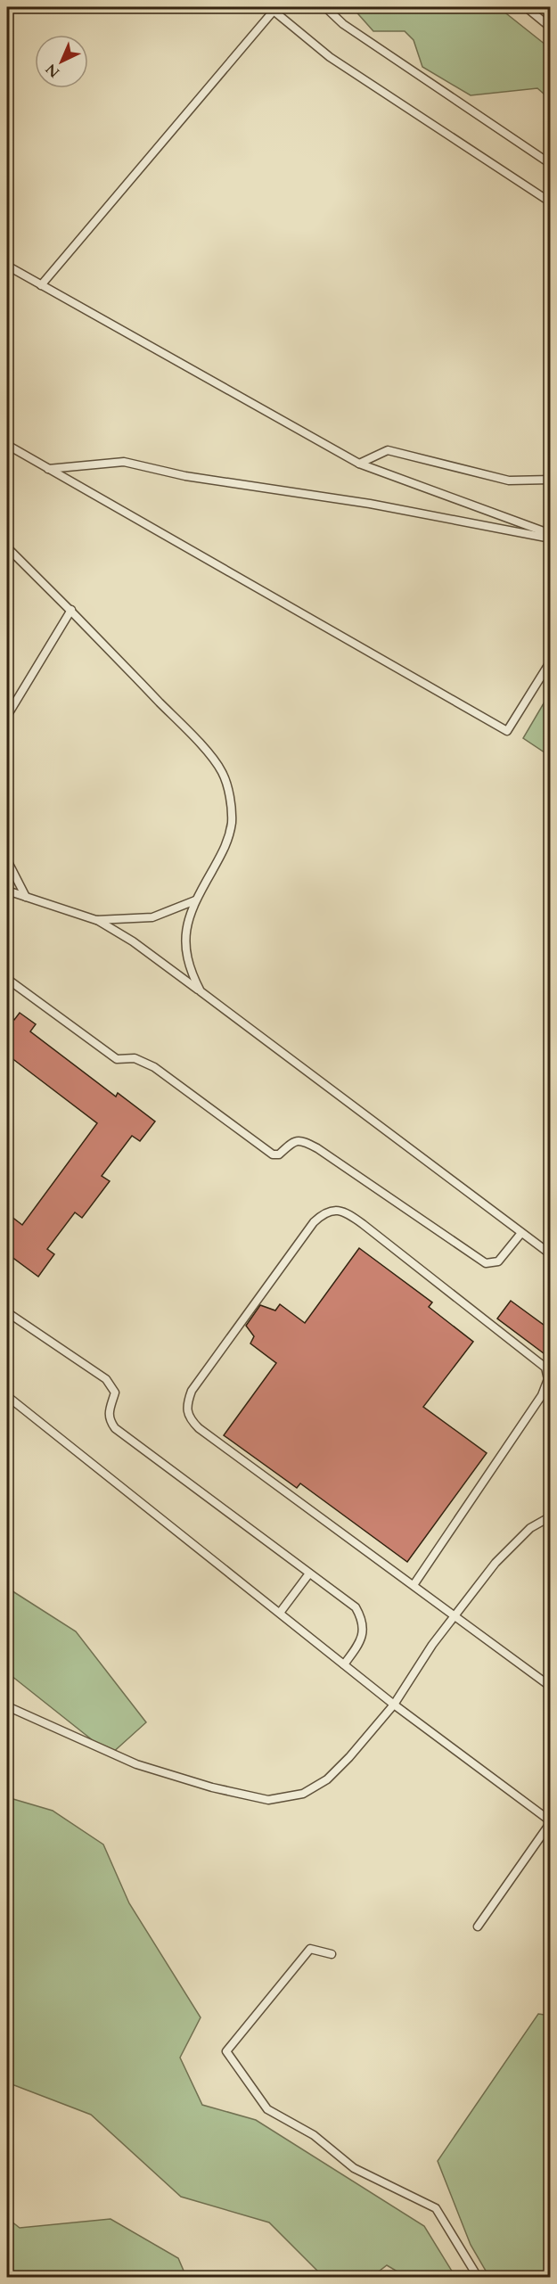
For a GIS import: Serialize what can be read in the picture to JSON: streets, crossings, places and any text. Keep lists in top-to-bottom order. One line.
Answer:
{"north":"bottom left"}
